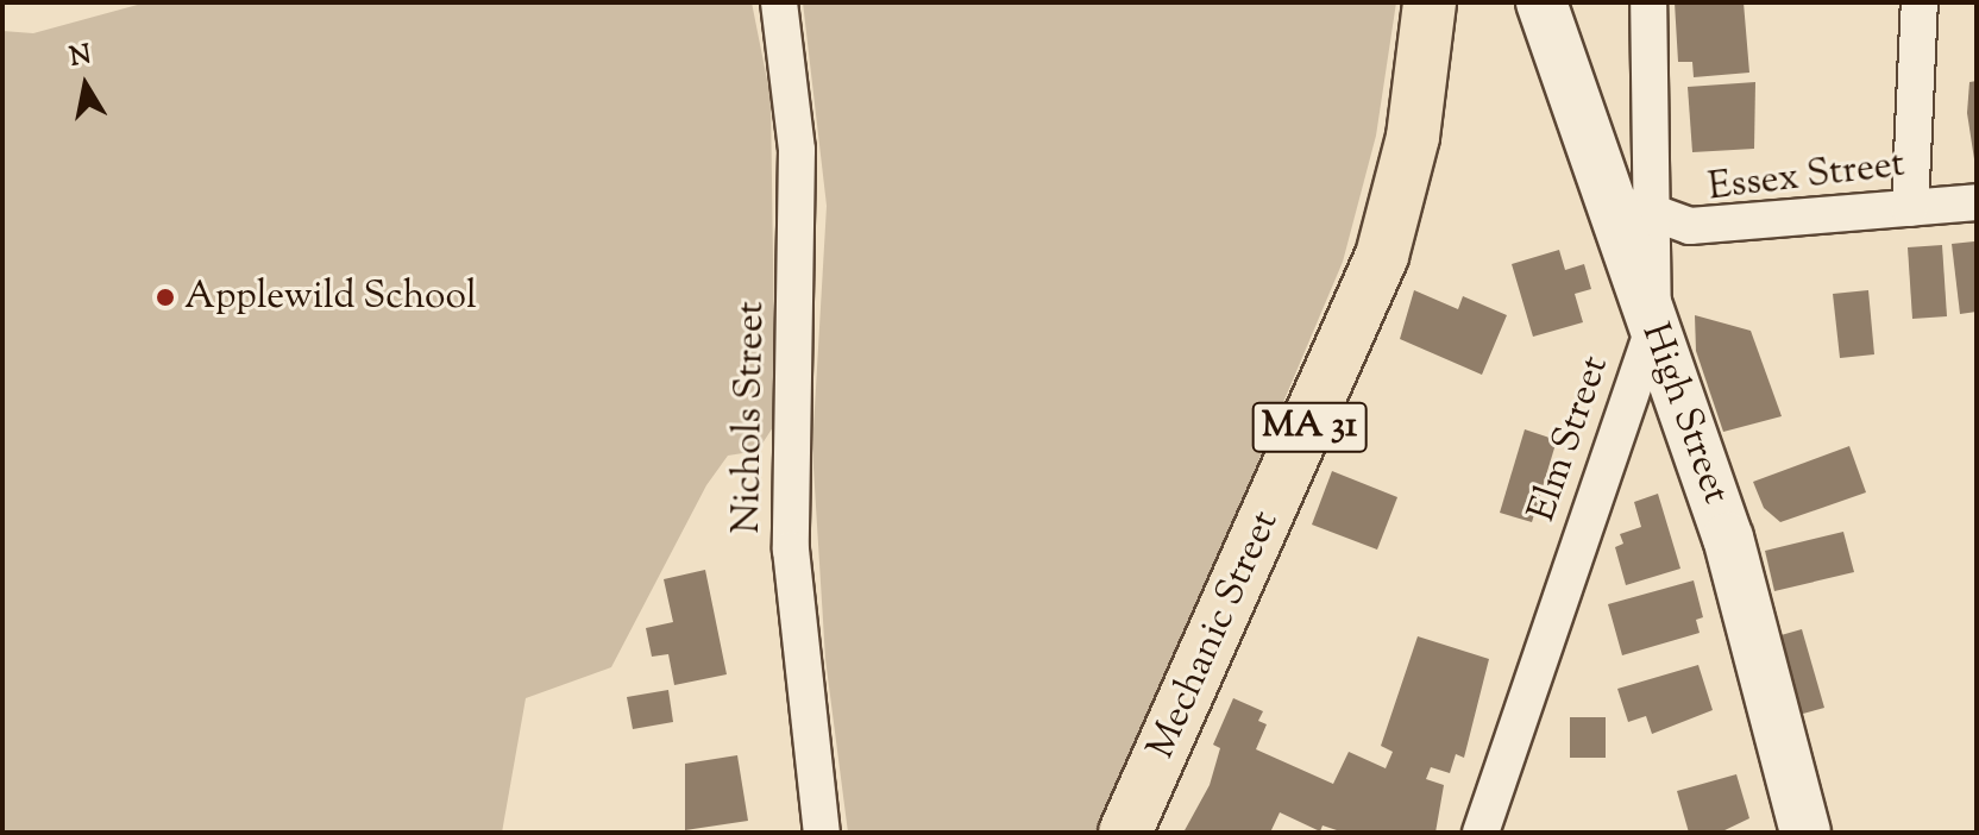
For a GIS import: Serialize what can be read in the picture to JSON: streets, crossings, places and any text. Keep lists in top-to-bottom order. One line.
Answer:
{"streets":{"main road":["High Street","MA 31","Mechanic Street"],"street":["Essex Street","Nichols Street","Elm Street"]},"crossings":[["Essex Street","High Street"],["Essex Street","Elm Street"],["High Street","Elm Street"]],"places":["Applewild School"],"north":"top"}
